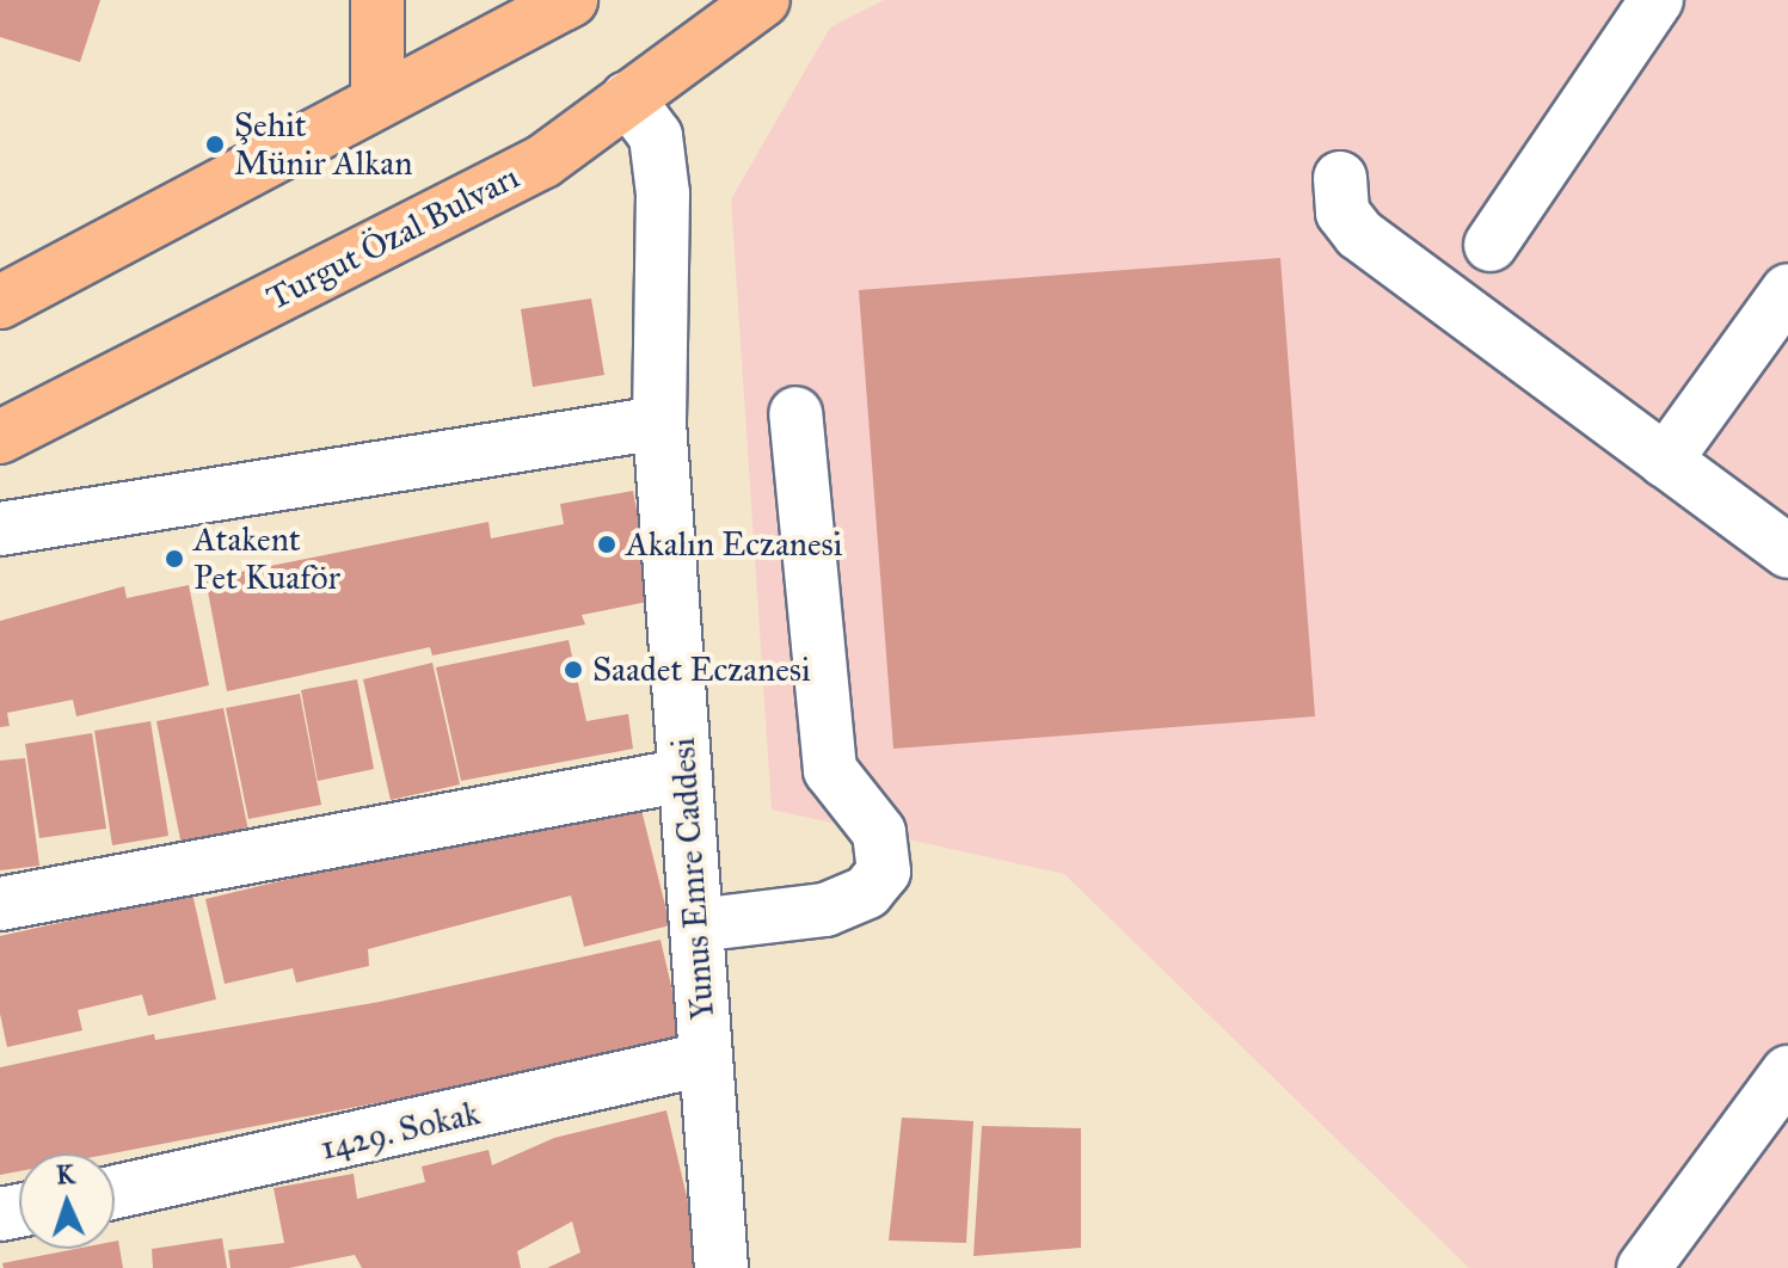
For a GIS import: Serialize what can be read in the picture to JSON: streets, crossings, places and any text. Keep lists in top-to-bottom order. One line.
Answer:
{"streets":{"main road":["Turgut Özal Bulvarı"],"street":["Yunus Emre Caddesi","1429. Sokak"]},"crossings":[["Turgut Özal Bulvarı","Yunus Emre Caddesi"],["Yunus Emre Caddesi","1429. Sokak"]],"places":["Şehit Münir Alkan","Akalın Eczanesi","Atakent Pet Kuaför","Saadet Eczanesi"],"north":"top"}
